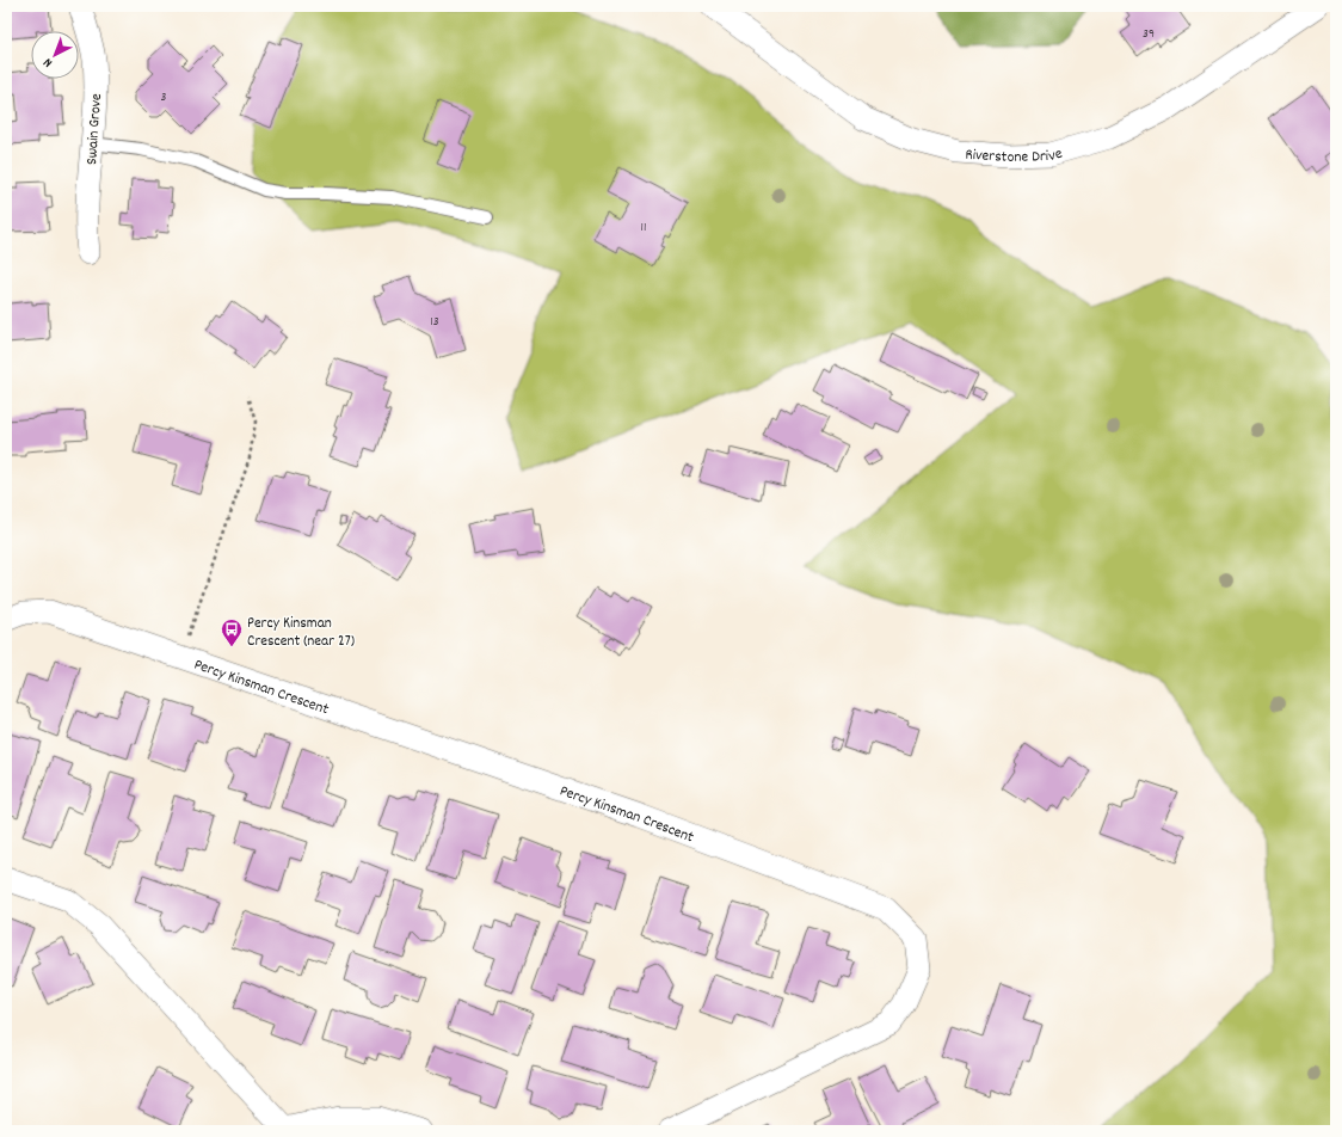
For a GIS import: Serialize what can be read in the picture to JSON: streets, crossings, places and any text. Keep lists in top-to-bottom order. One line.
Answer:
{"streets":{"street":["Swain Grove","Riverstone Drive","Percy Kinsman Crescent"]},"places":{"bus stop":["Percy Kinsman Crescent (near 27)"]},"house_numbers":["39","3","11","13"],"north":"bottom left"}
